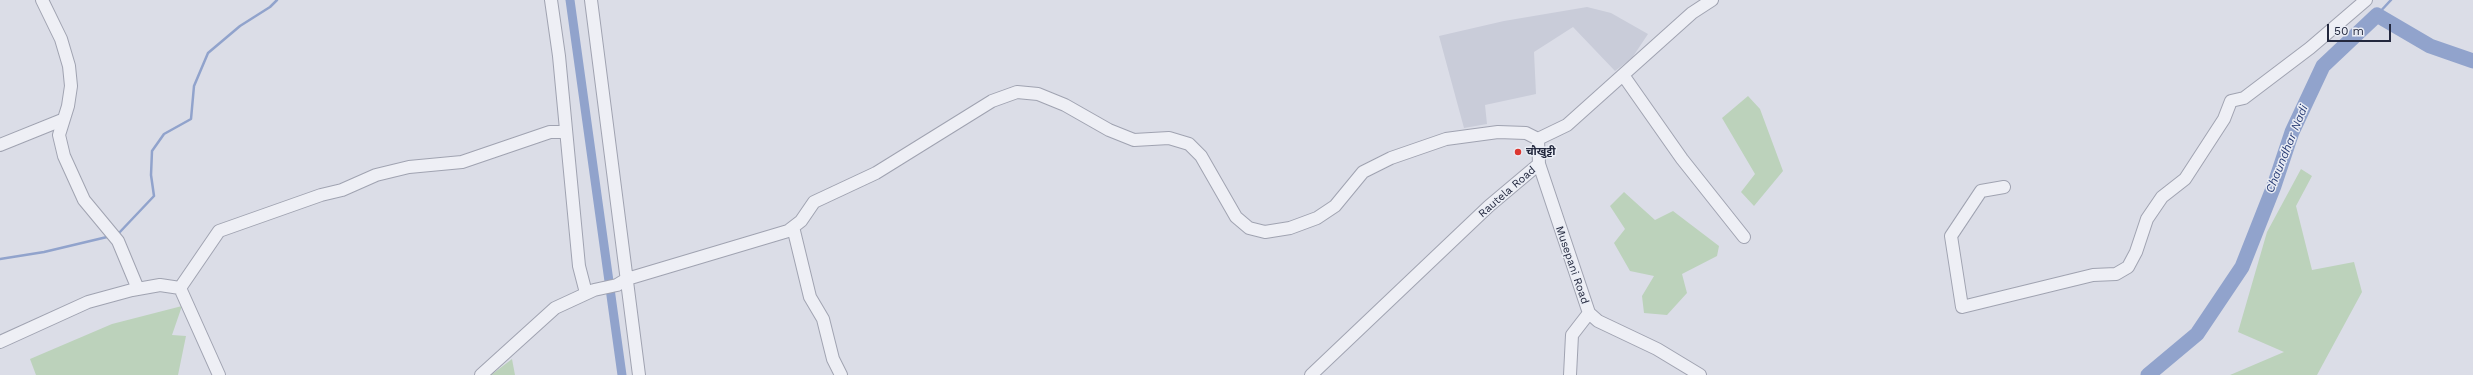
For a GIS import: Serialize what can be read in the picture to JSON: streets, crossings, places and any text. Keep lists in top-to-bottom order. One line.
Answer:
{"streets":{"street":["Rautela Road","Musepani Road"]},"crossings":[["Rautela Road","Musepani Road"]],"water":["Chaundhar Nadi"],"places":["चौखुट्टी"],"scale_bar":"50 m"}
